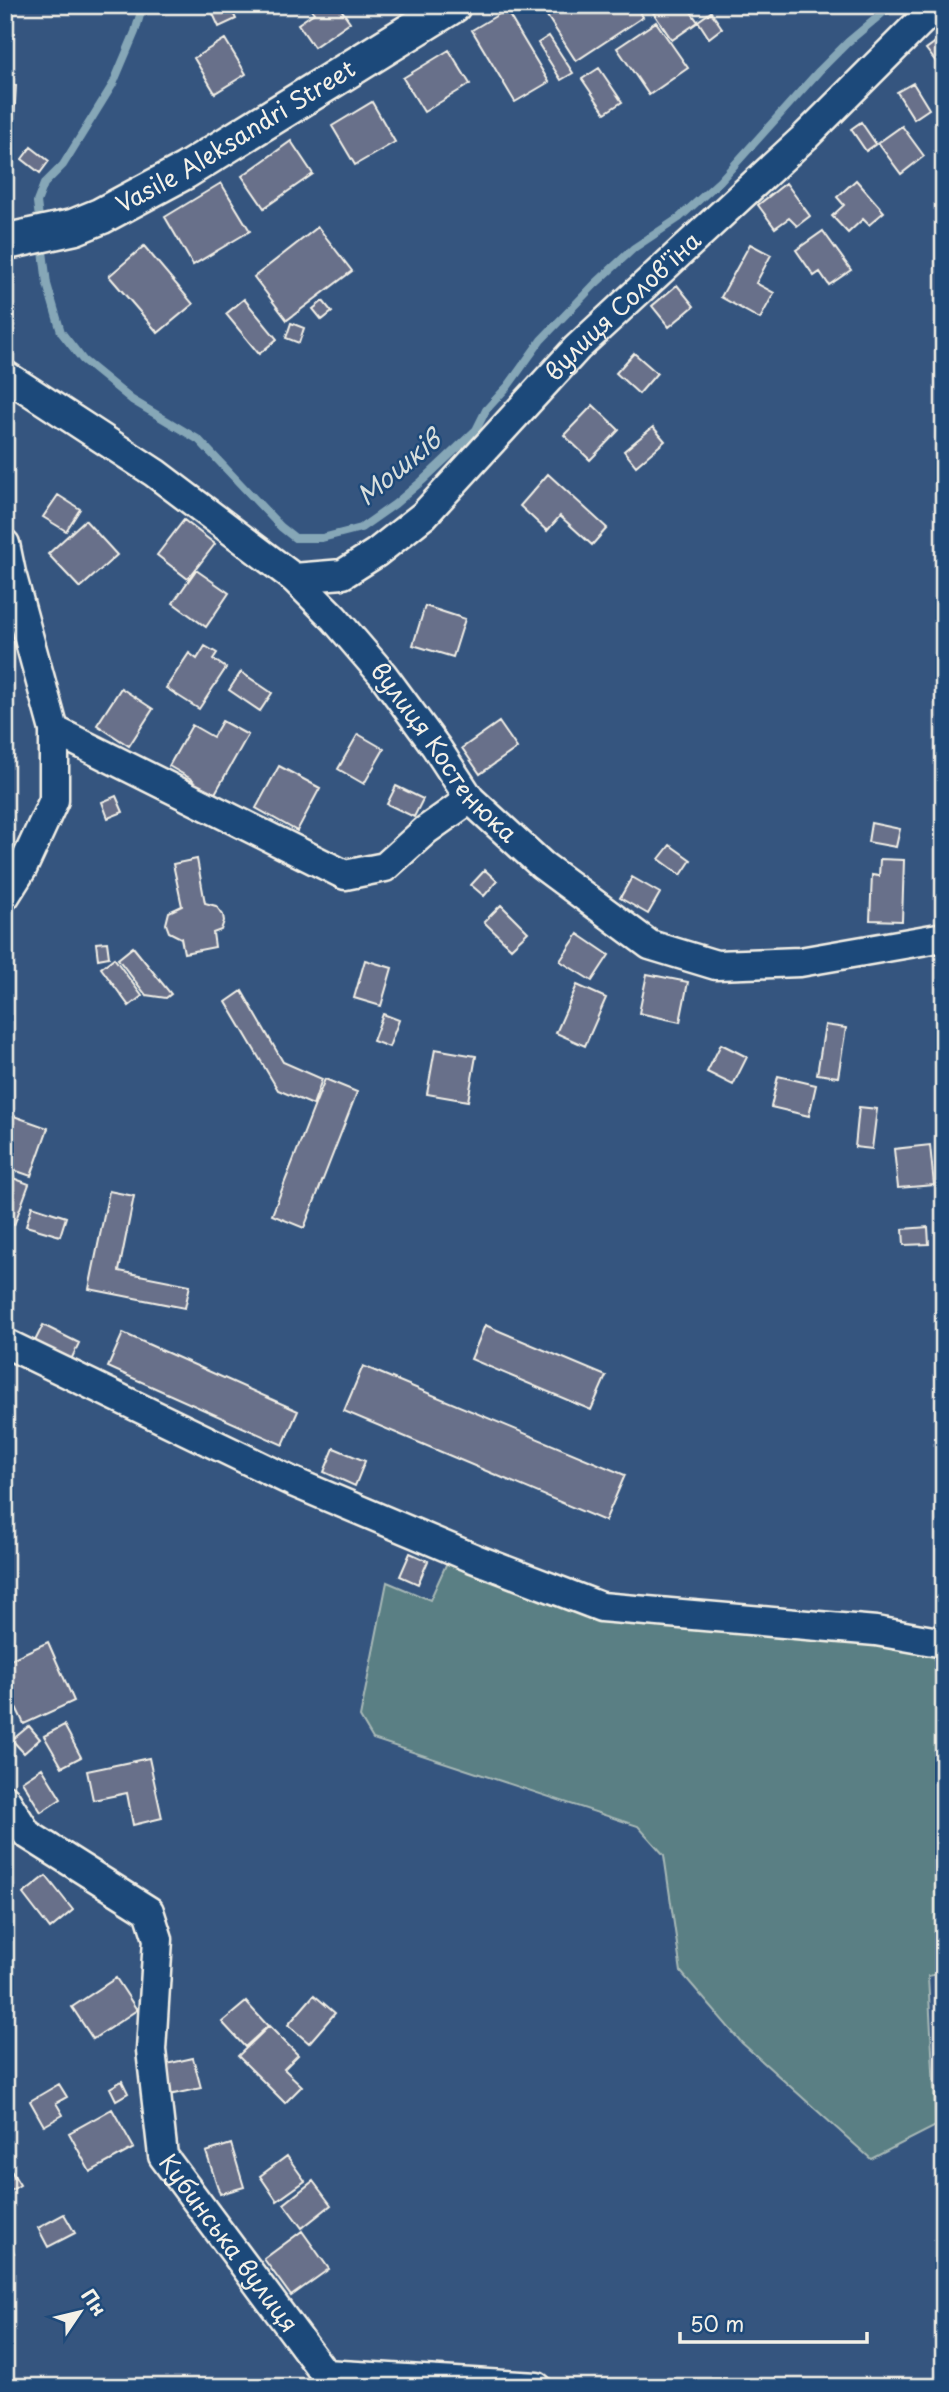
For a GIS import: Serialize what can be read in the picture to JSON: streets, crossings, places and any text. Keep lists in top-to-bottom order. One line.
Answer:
{"streets":{"main road":["Vasile Aleksandri Street"],"street":["вулиця Солов'їна","вулиця Костенюка","Кубинська вулиця"]},"crossings":[["вулиця Солов'їна","вулиця Костенюка"]],"water":["Мошків"],"scale_bar":"50 m","north":"top right"}
